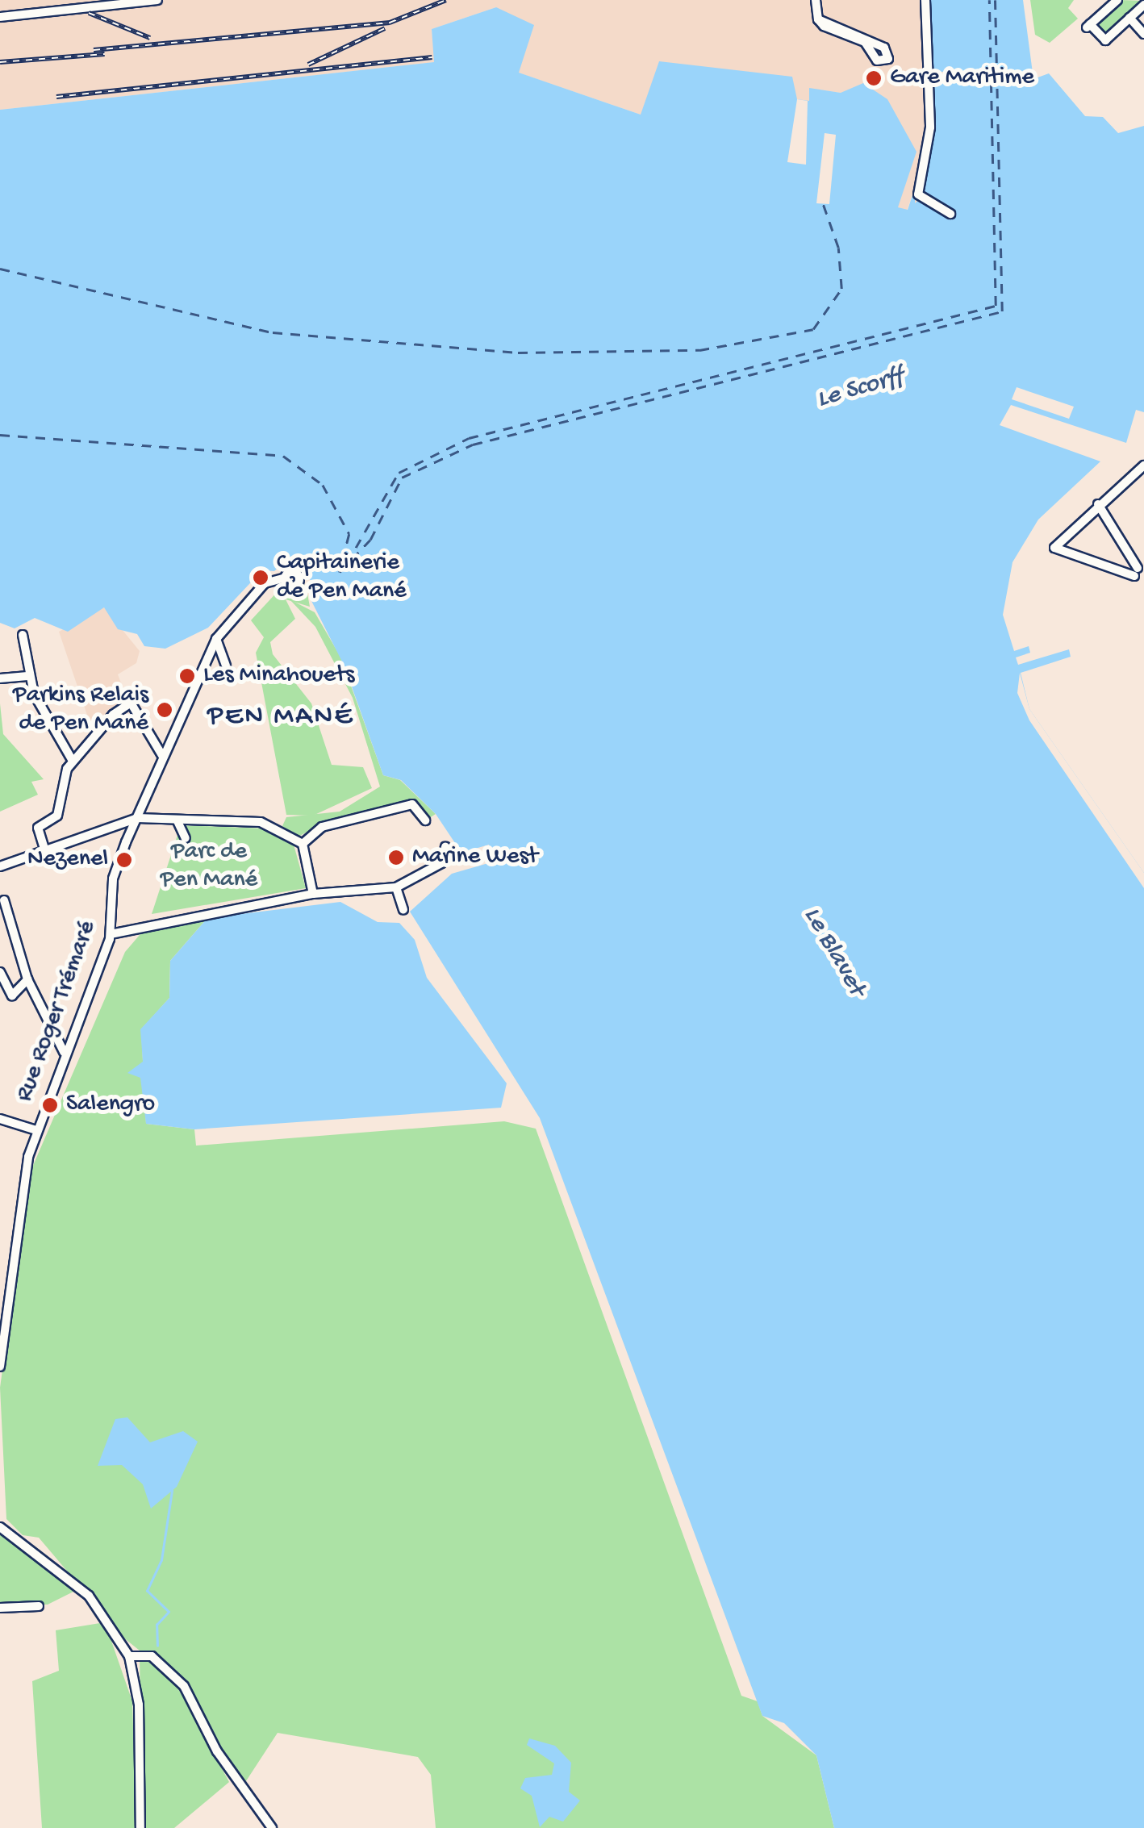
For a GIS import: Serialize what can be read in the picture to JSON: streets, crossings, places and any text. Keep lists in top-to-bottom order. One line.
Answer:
{"streets":{"street":["Rue Roger Trémaré"]},"districts":["PEN MANÉ"],"water":["Le Scorff","Le Blavet"],"parks":["Parc de Pen Mané"],"places":["Gare Maritime","Capitainerie de Pen Mané","Les Minahouets","Parkins Relais de Pen Mané","Marine West","Nezenel","Salengro"]}
